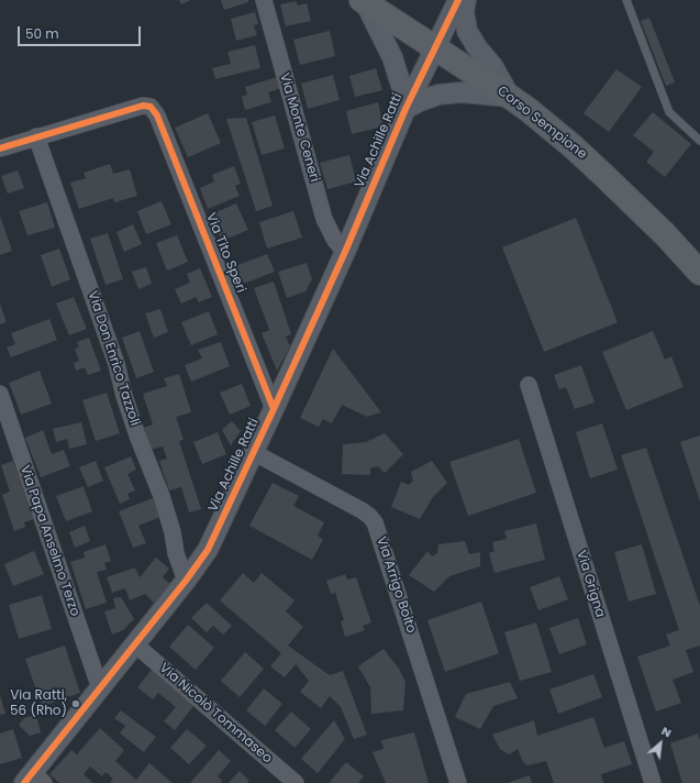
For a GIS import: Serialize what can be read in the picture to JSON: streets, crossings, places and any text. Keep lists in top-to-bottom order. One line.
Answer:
{"streets":{"main road":["Corso Sempione"],"street":["Via Monte Ceneri","Via Achille Ratti","Via Tito Speri","Via Don Enrico Tazzoli","Via Papa Anselmo Terzo","Via Grigna","Via Arrigo Boito","Via Nicolò Tommaseo"]},"crossings":[["Corso Sempione","Via Achille Ratti"],["Via Monte Ceneri","Via Achille Ratti"],["Via Achille Ratti","Via Tito Speri"],["Via Achille Ratti","Via Don Enrico Tazzoli"],["Via Achille Ratti","Via Papa Anselmo Terzo"],["Via Achille Ratti","Via Arrigo Boito"],["Via Achille Ratti","Via Nicolò Tommaseo"],["Via Tito Speri","Via Don Enrico Tazzoli"]],"places":["Via Ratti, 56 (Rho)"],"scale_bar":"50 m","north":"top right"}
